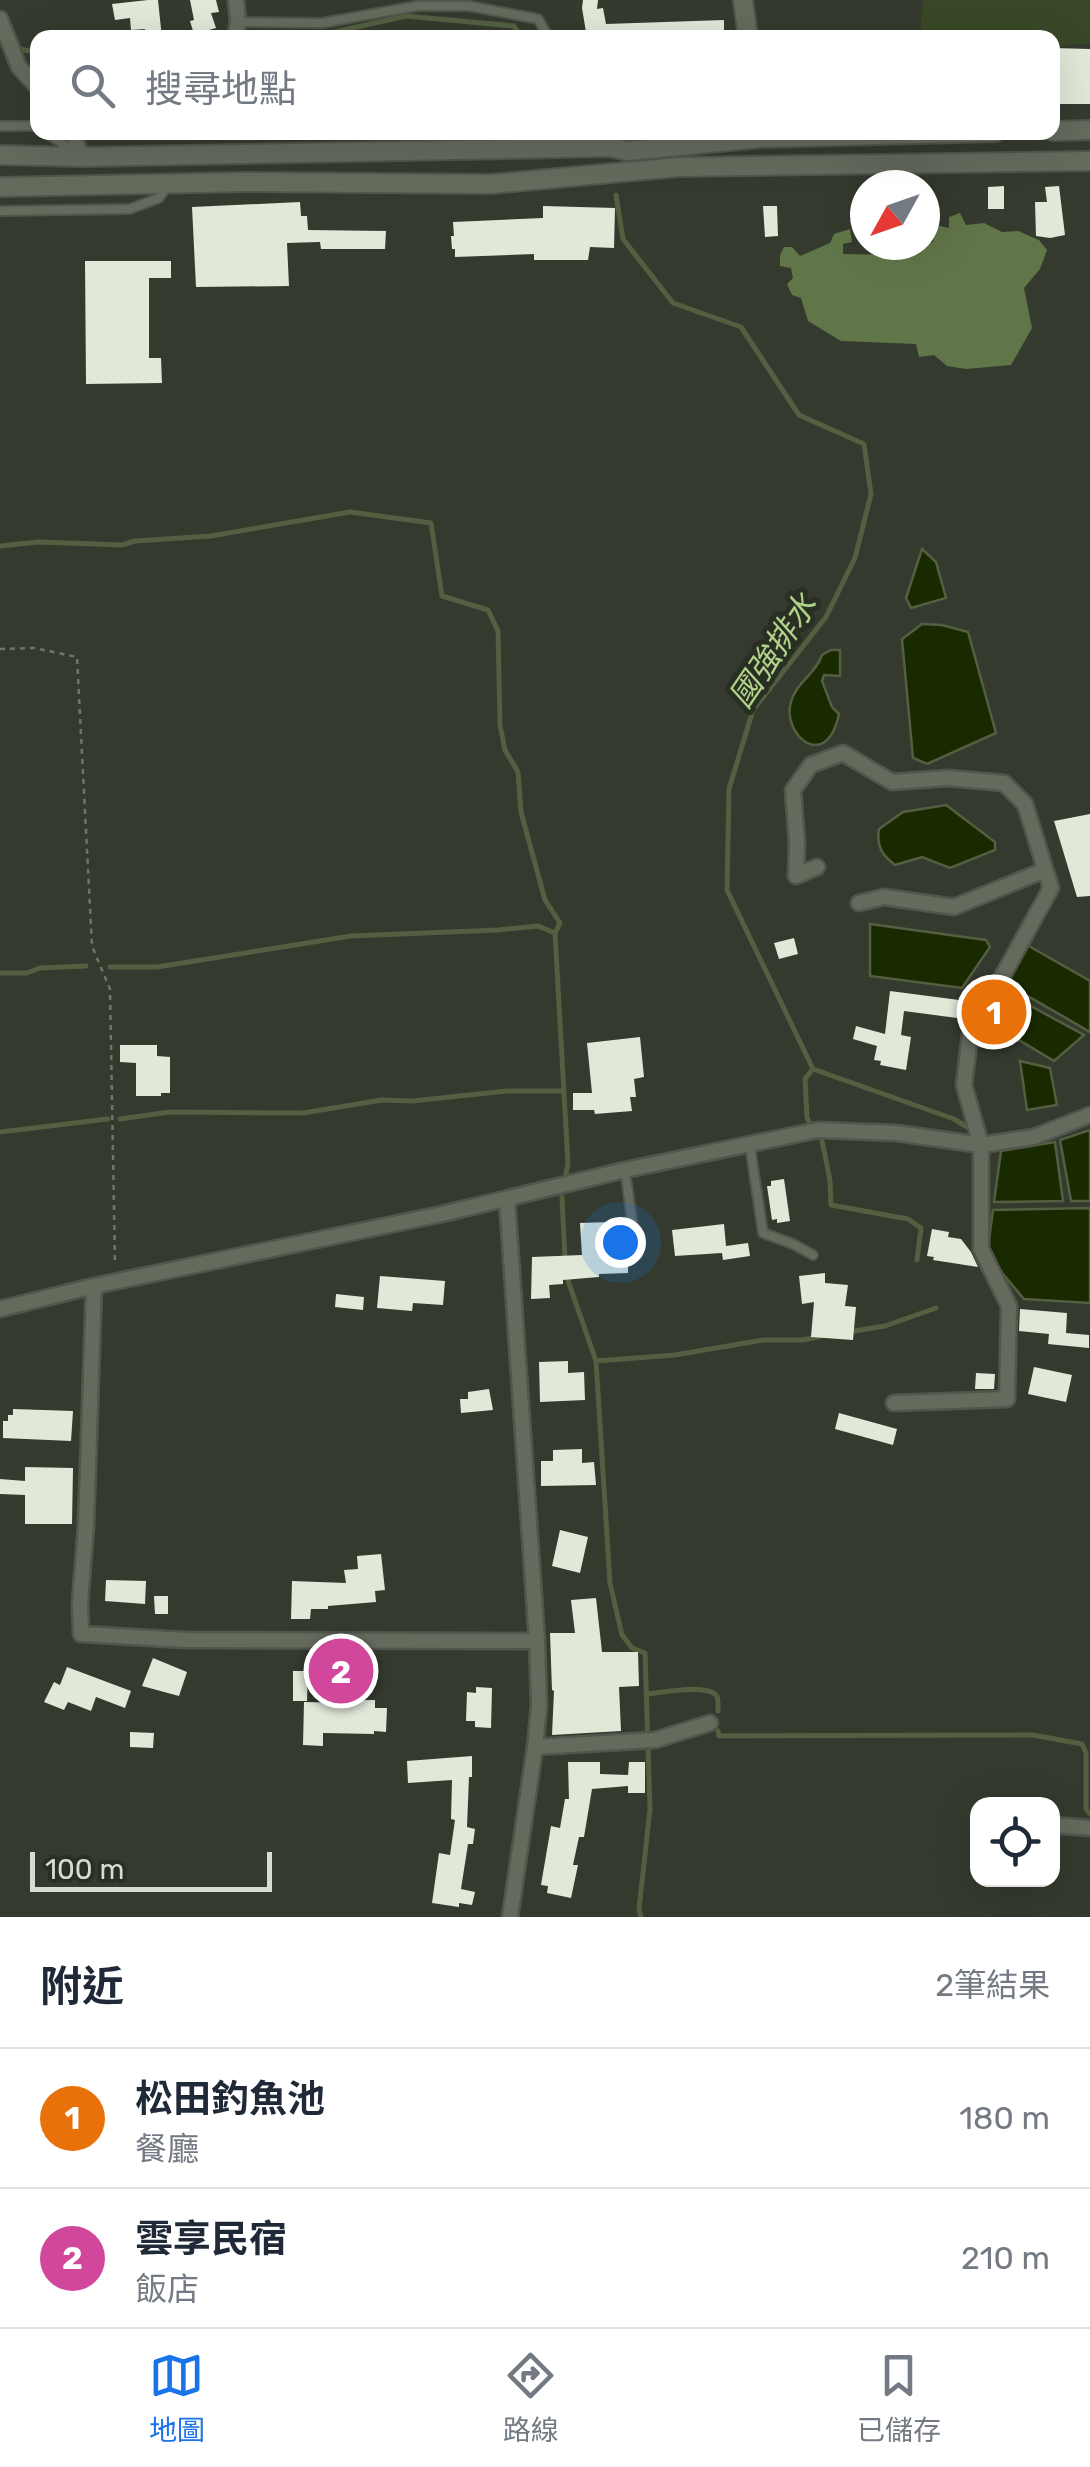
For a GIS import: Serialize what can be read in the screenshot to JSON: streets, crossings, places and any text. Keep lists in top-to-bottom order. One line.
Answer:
{"water":["國強排水"],"scale_bar":"100 m","north":"bottom left","page":{"search":"搜尋地點","pins":["1","2"],"scale":"100 m","heading":["附近","2筆結果"],"list":[{"mark":"1","name":"松田釣魚池","note":"餐廳","value":"180 m"},{"mark":"2","name":"雲享民宿","note":"飯店","value":"210 m"}],"nav":["地圖","路線","已儲存"]}}
